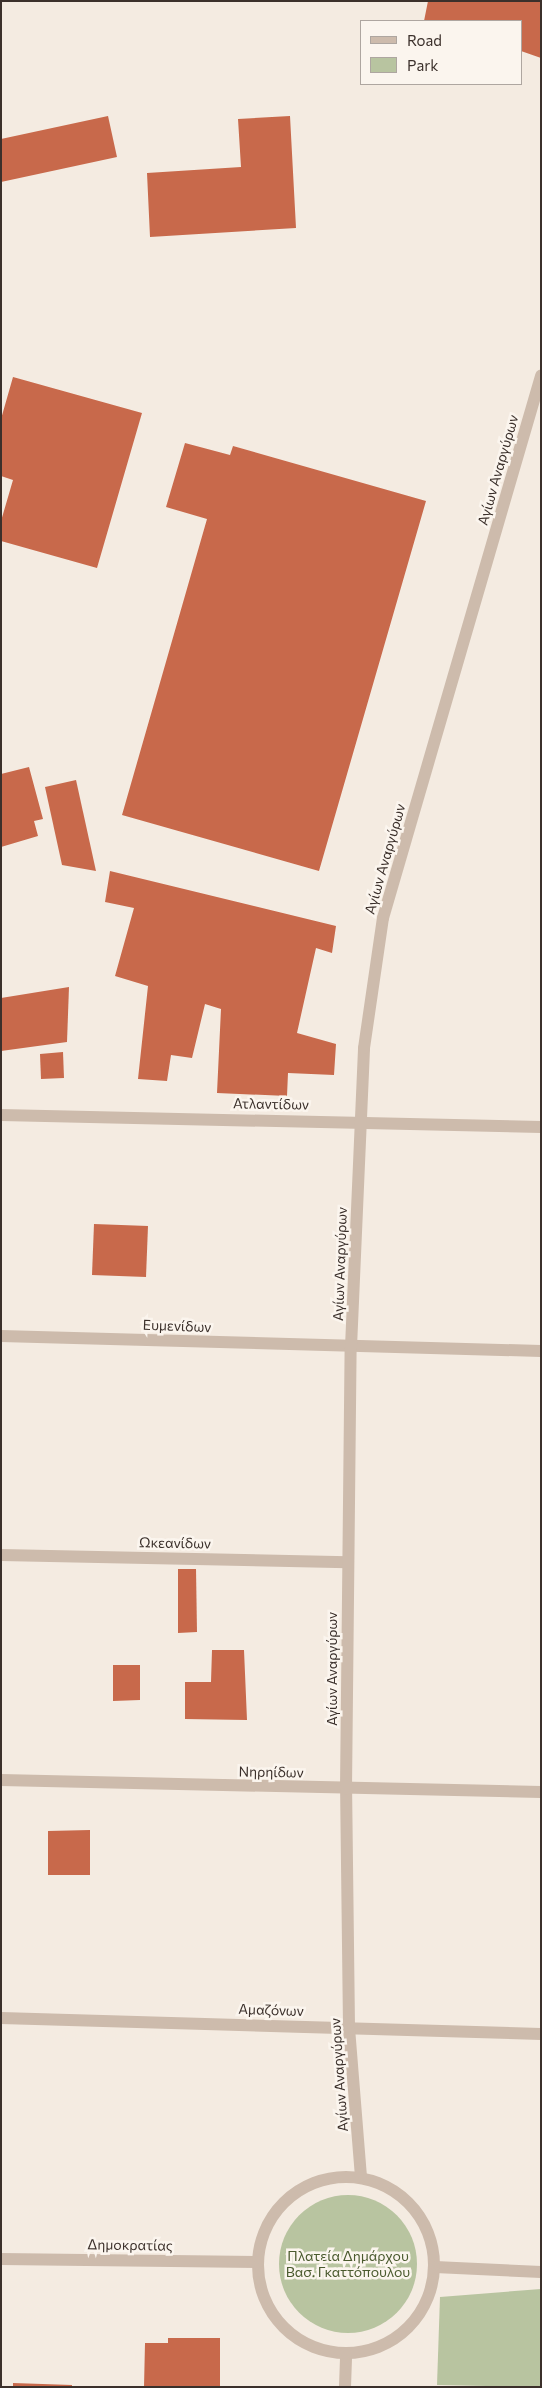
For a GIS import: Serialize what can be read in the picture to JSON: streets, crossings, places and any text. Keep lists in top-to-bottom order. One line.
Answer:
{"streets":{"street":["Αγίων Αναργύρων","Ατλαντίδων","Ευμενίδων","Ωκεανίδων","Νηρηίδων","Αμαζόνων","Δημοκρατίας"]},"crossings":[["Αγίων Αναργύρων","Ατλαντίδων"],["Αγίων Αναργύρων","Ευμενίδων"],["Αγίων Αναργύρων","Ωκεανίδων"],["Αγίων Αναργύρων","Νηρηίδων"],["Αγίων Αναργύρων","Αμαζόνων"],["Αγίων Αναργύρων","Δημοκρατίας"]],"parks":["Πλατεία Δημάρχου Βασ. Γκαττόπουλου"],"legend":["Road","Park"]}
